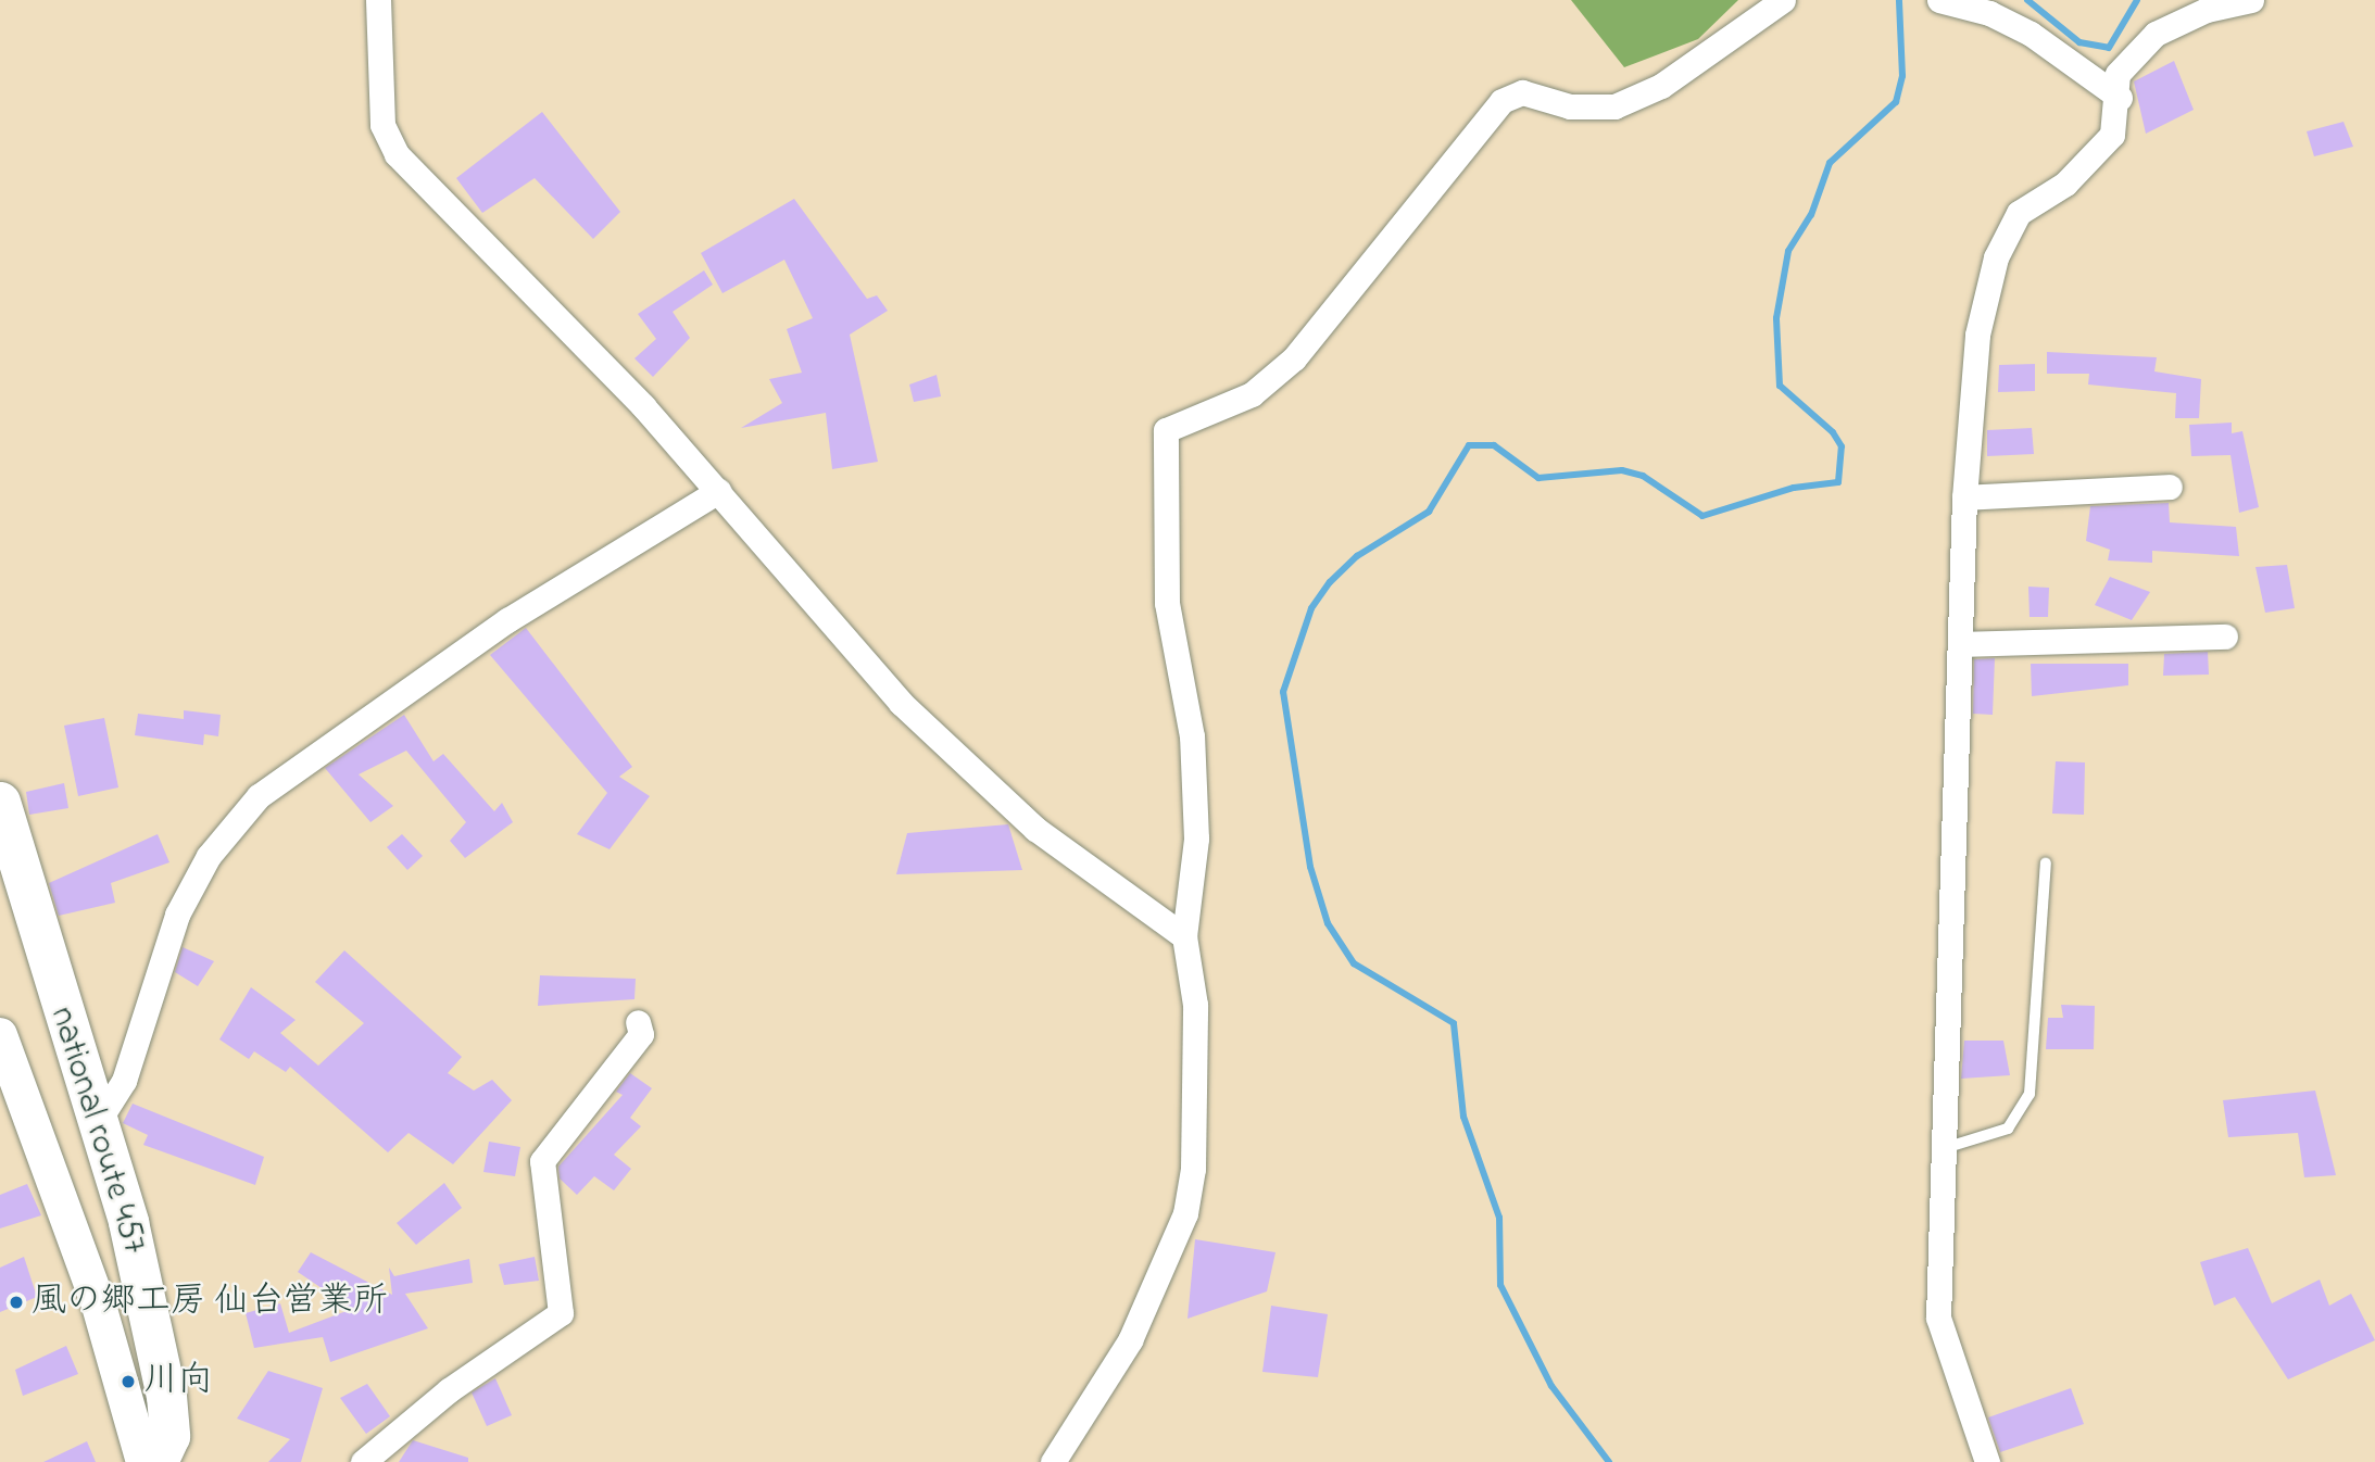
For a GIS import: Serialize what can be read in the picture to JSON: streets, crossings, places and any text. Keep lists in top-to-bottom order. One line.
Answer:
{"streets":{"highway":["national route 457"]},"places":["風の郷工房 仙台営業所","川向"]}
